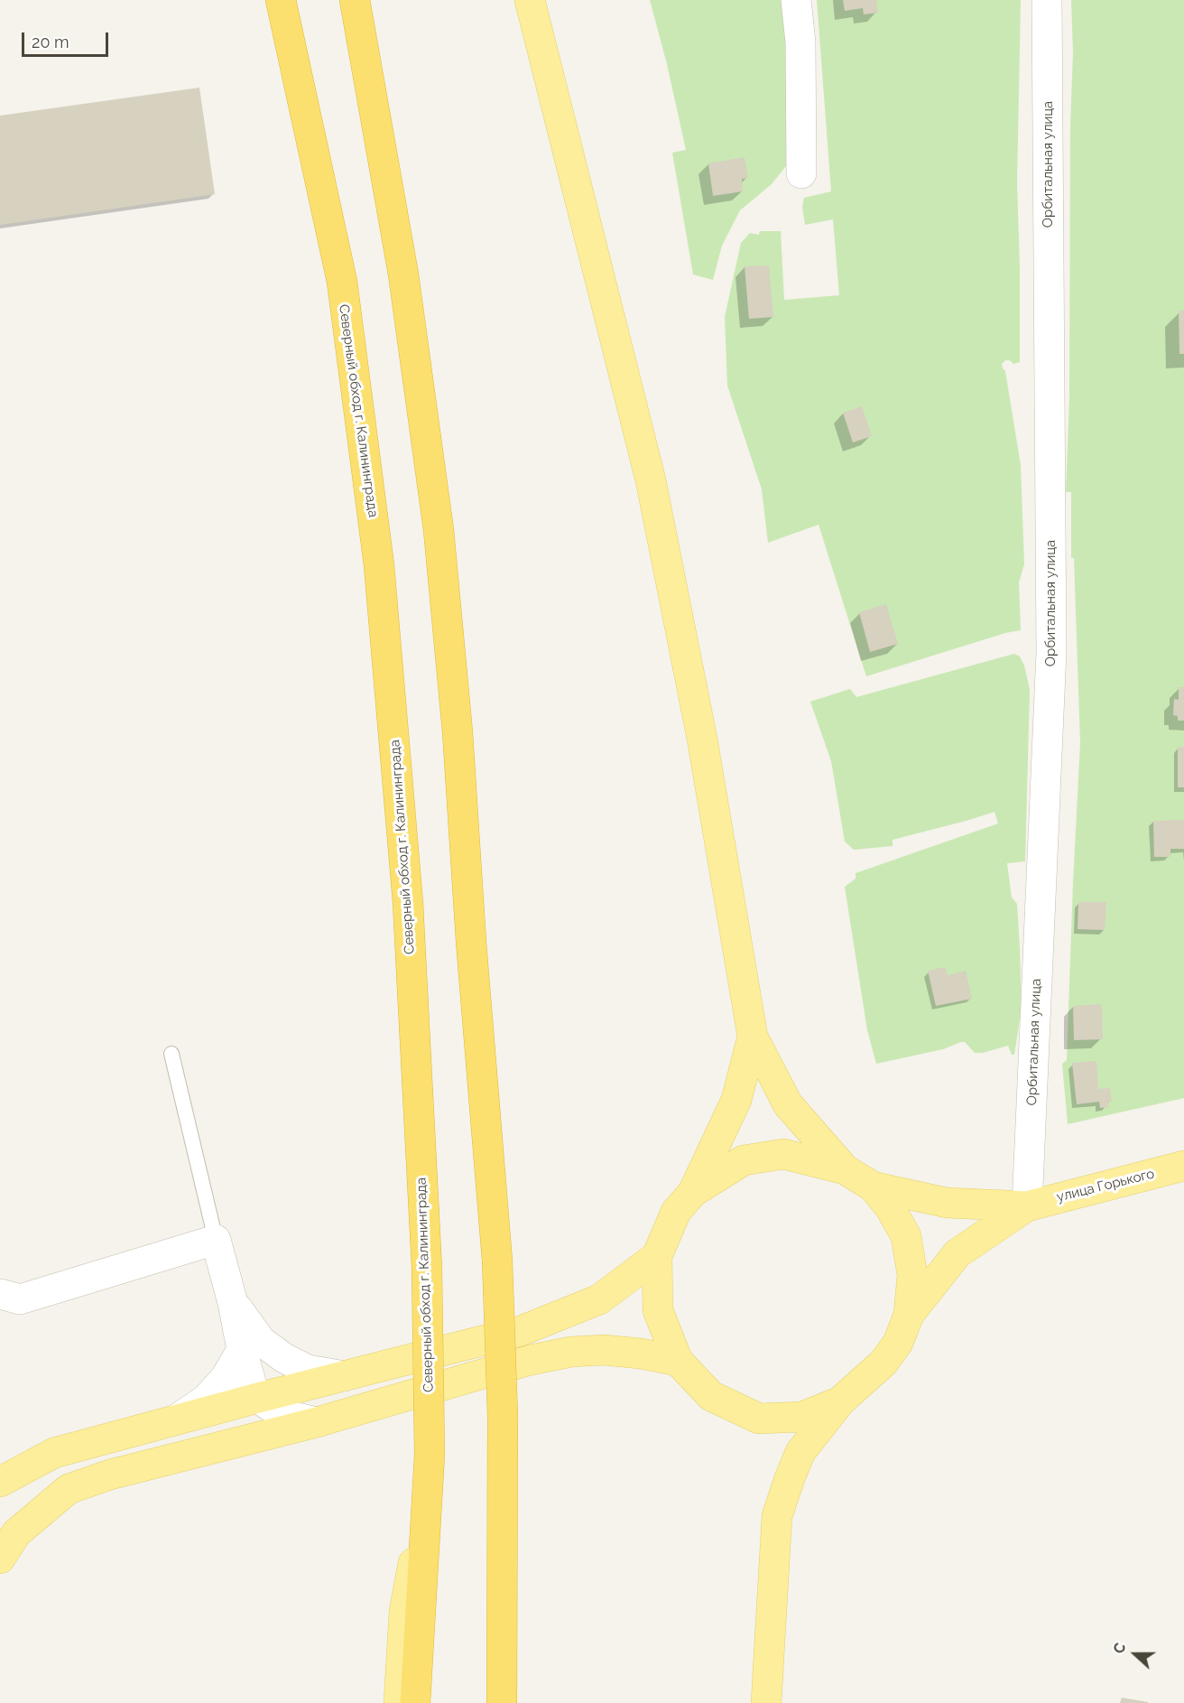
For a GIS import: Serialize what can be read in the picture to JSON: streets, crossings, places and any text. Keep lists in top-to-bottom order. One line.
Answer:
{"streets":{"highway":["Северный обход г. Калининграда"],"main road":["улица Горького"],"street":["Орбитальная улица"]},"crossings":[["Орбитальная улица","улица Горького"]],"scale_bar":"20 m","north":"left"}
